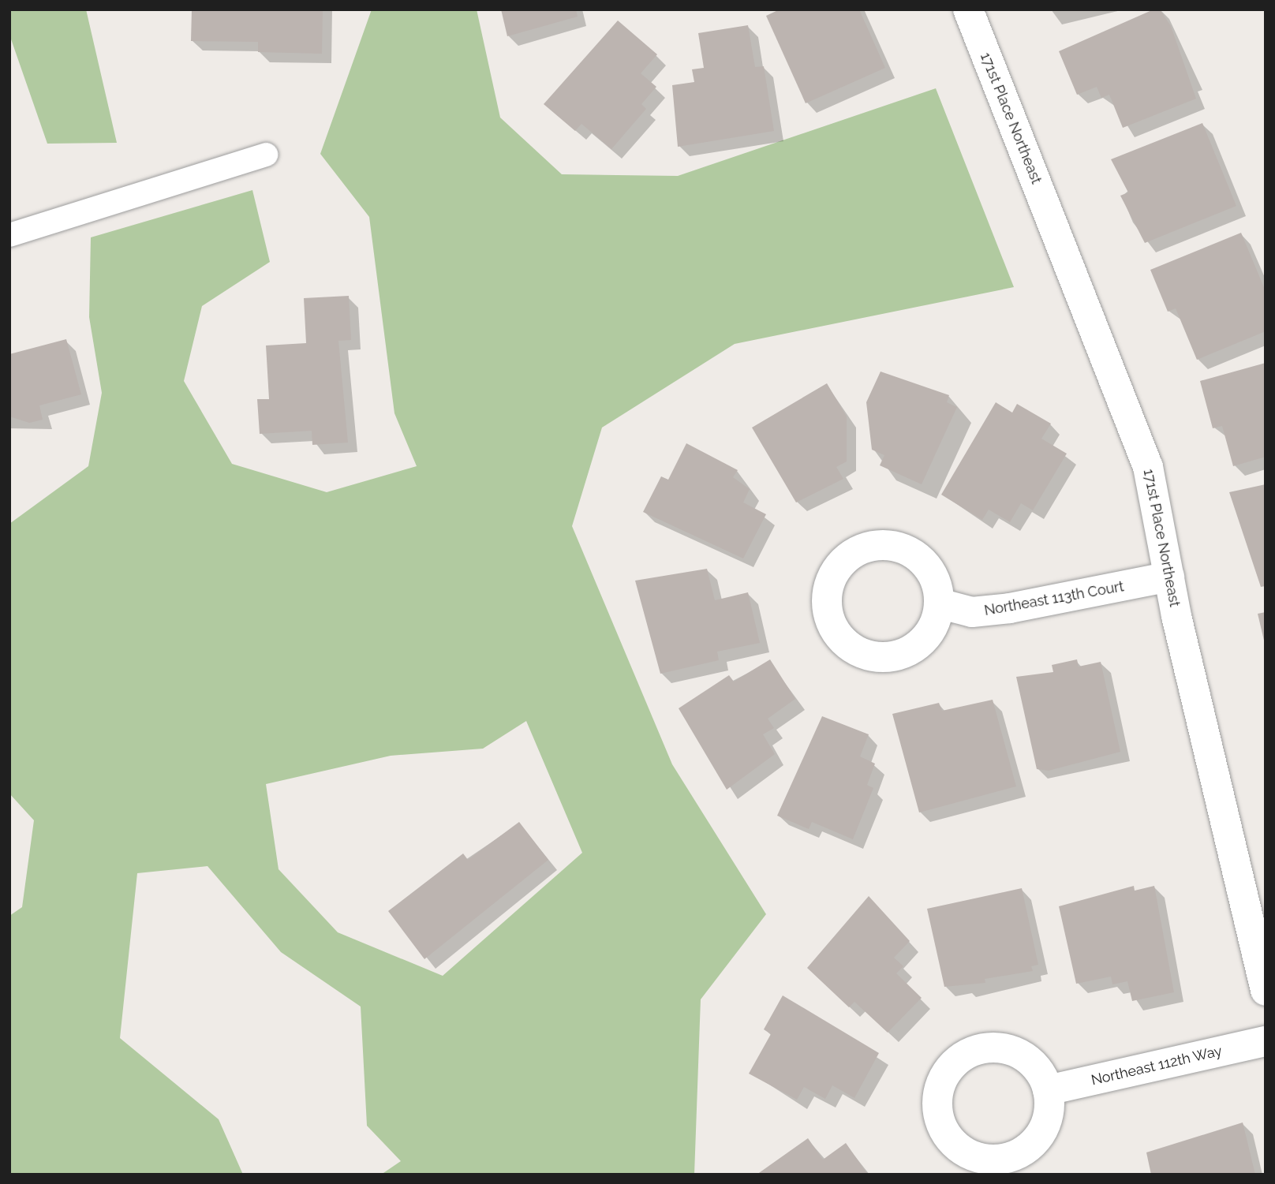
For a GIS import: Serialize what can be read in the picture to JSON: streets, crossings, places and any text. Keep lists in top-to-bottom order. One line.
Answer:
{"streets":{"street":["171st Place Northeast","Northeast 113th Court","Northeast 112th Way"]},"crossings":[["171st Place Northeast","Northeast 113th Court"]]}
